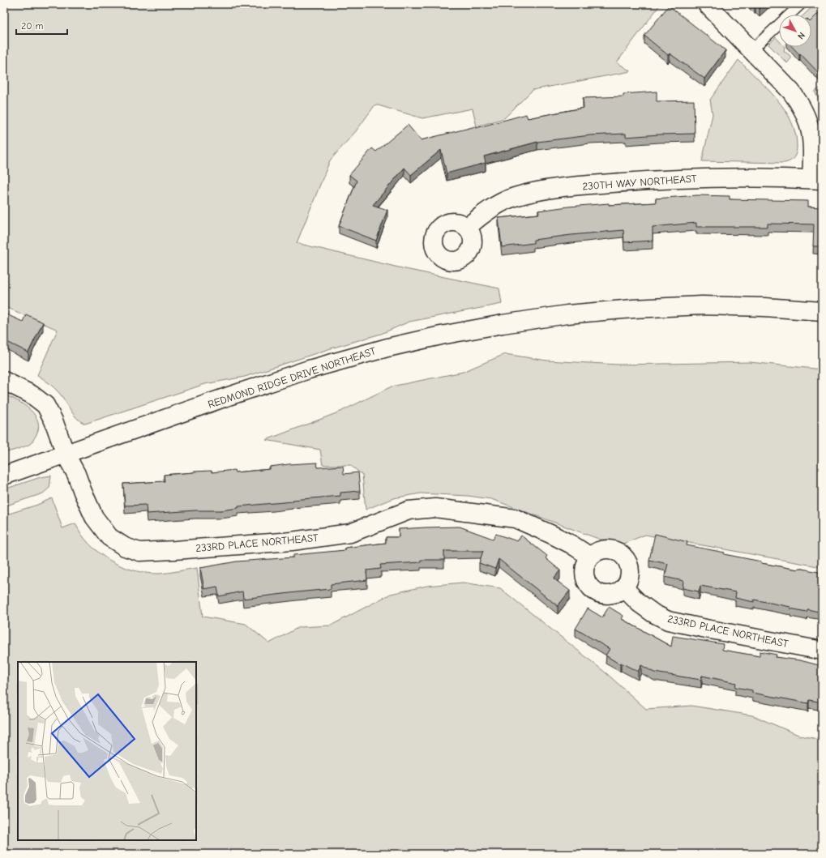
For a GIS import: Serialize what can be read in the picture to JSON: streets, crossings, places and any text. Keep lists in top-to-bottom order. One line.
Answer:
{"streets":{"street":["230TH WAY NORTHEAST","REDMOND RIDGE DRIVE NORTHEAST","233RD PLACE NORTHEAST"]},"crossings":[["REDMOND RIDGE DRIVE NORTHEAST","233RD PLACE NORTHEAST"]],"scale_bar":"20 m","north":"bottom right"}
